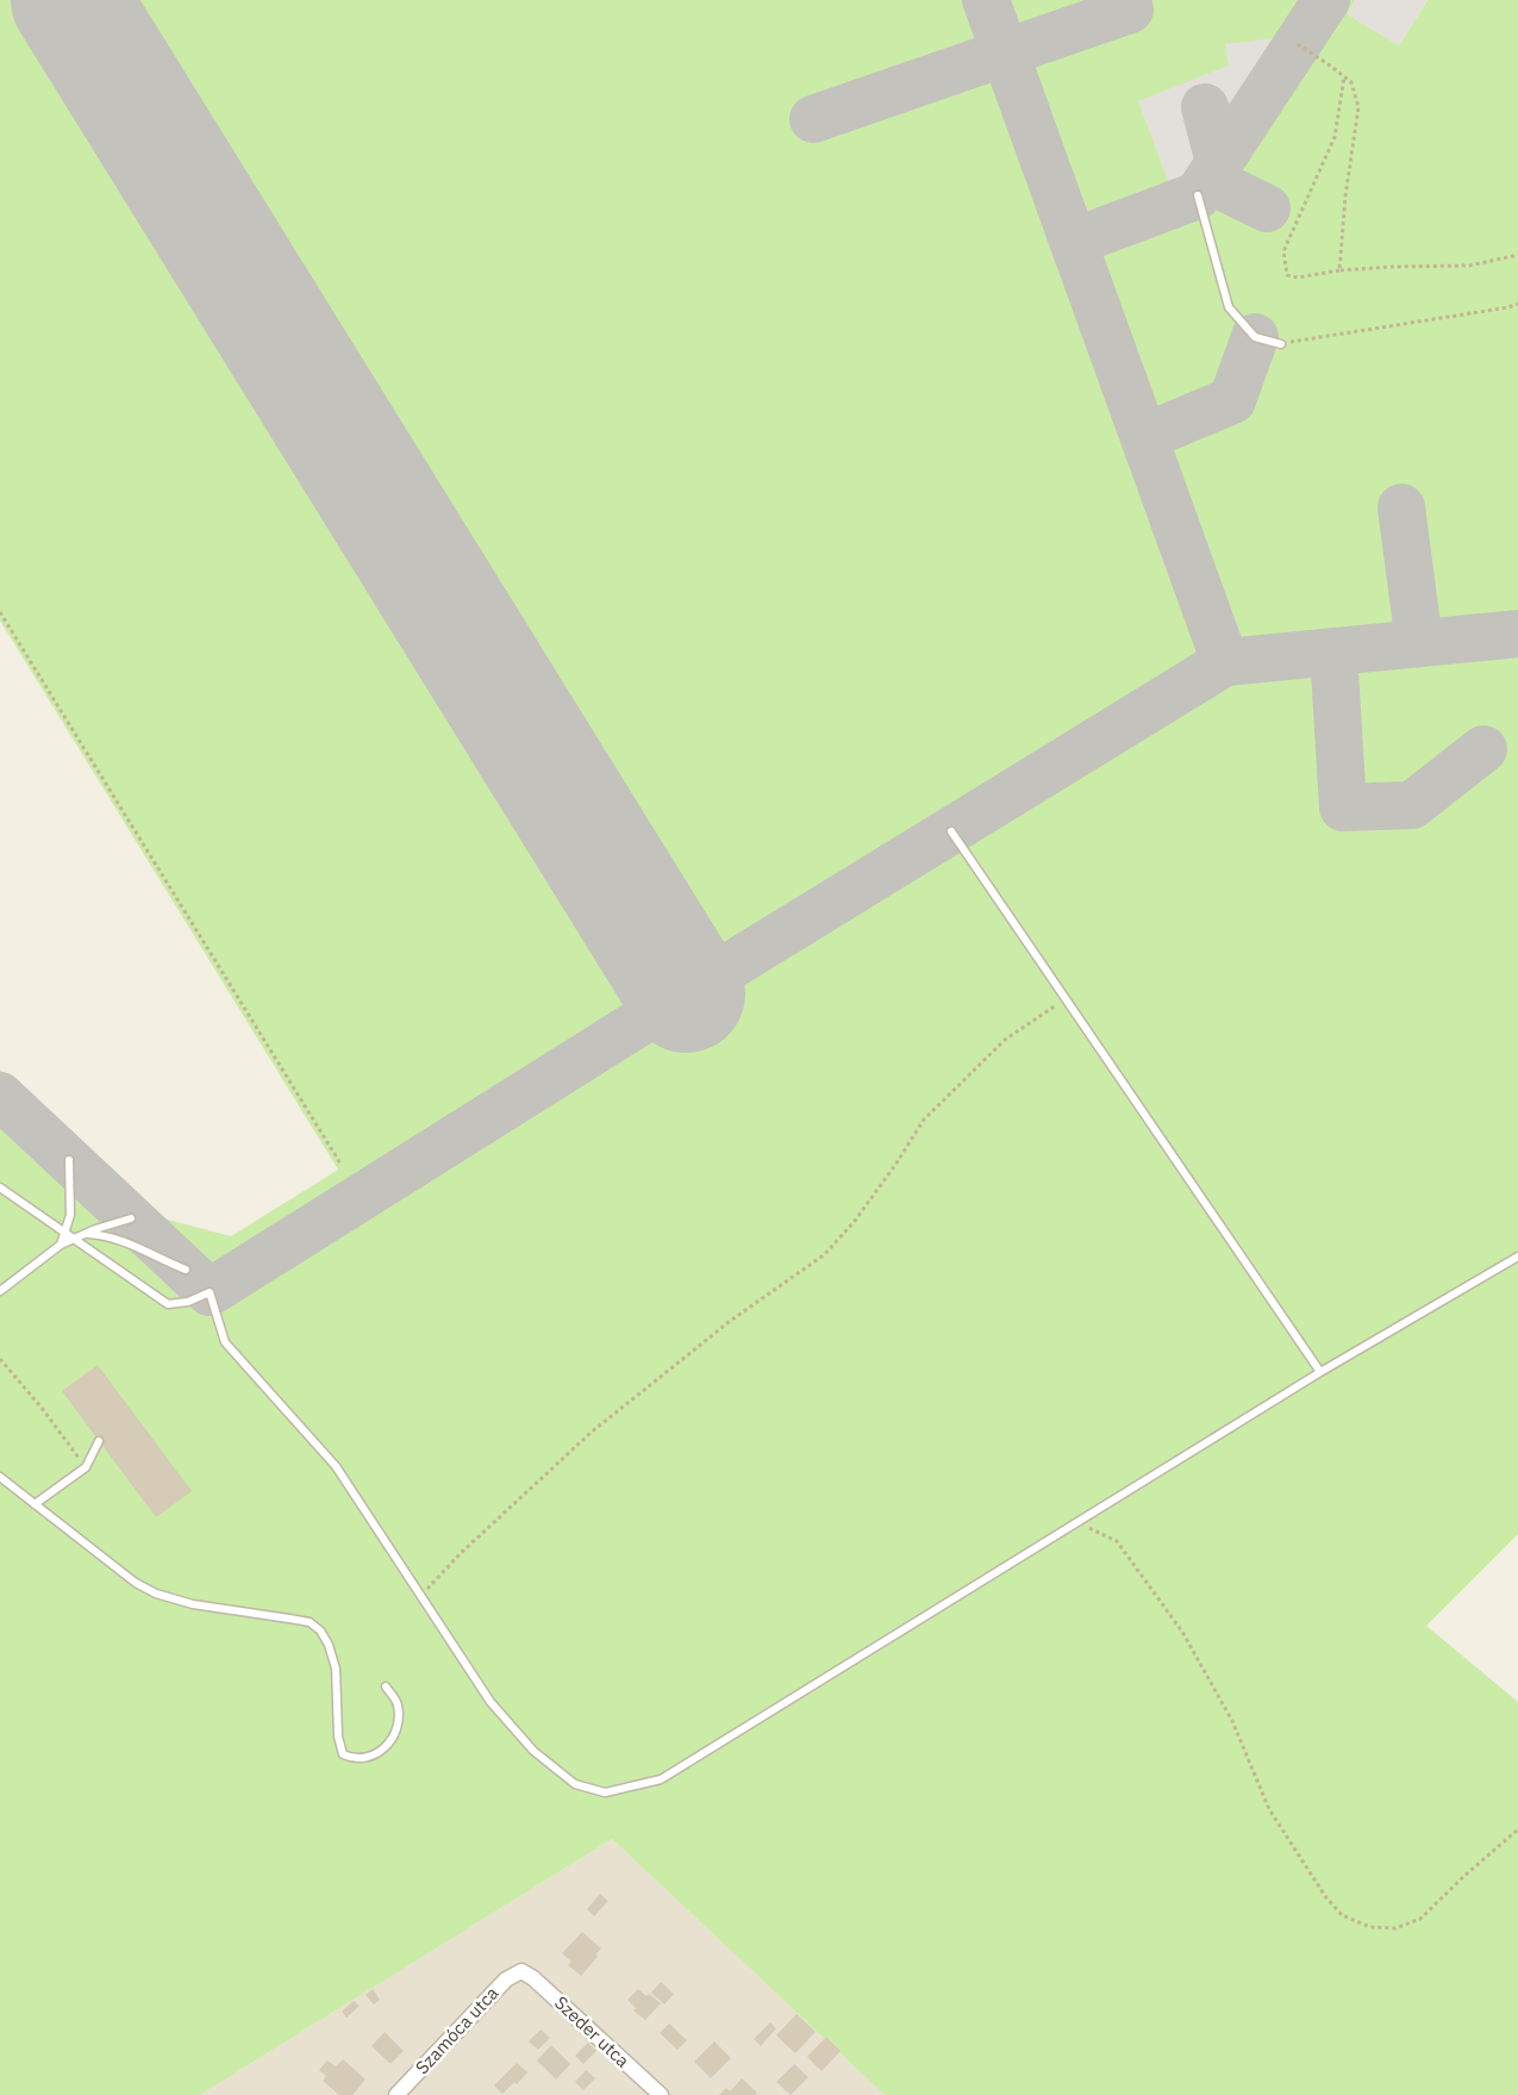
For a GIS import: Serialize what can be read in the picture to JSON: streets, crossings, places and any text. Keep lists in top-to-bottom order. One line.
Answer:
{"streets":{"street":["Szamóca utca","Szeder utca"]},"crossings":[["Szamóca utca","Szeder utca"]]}
